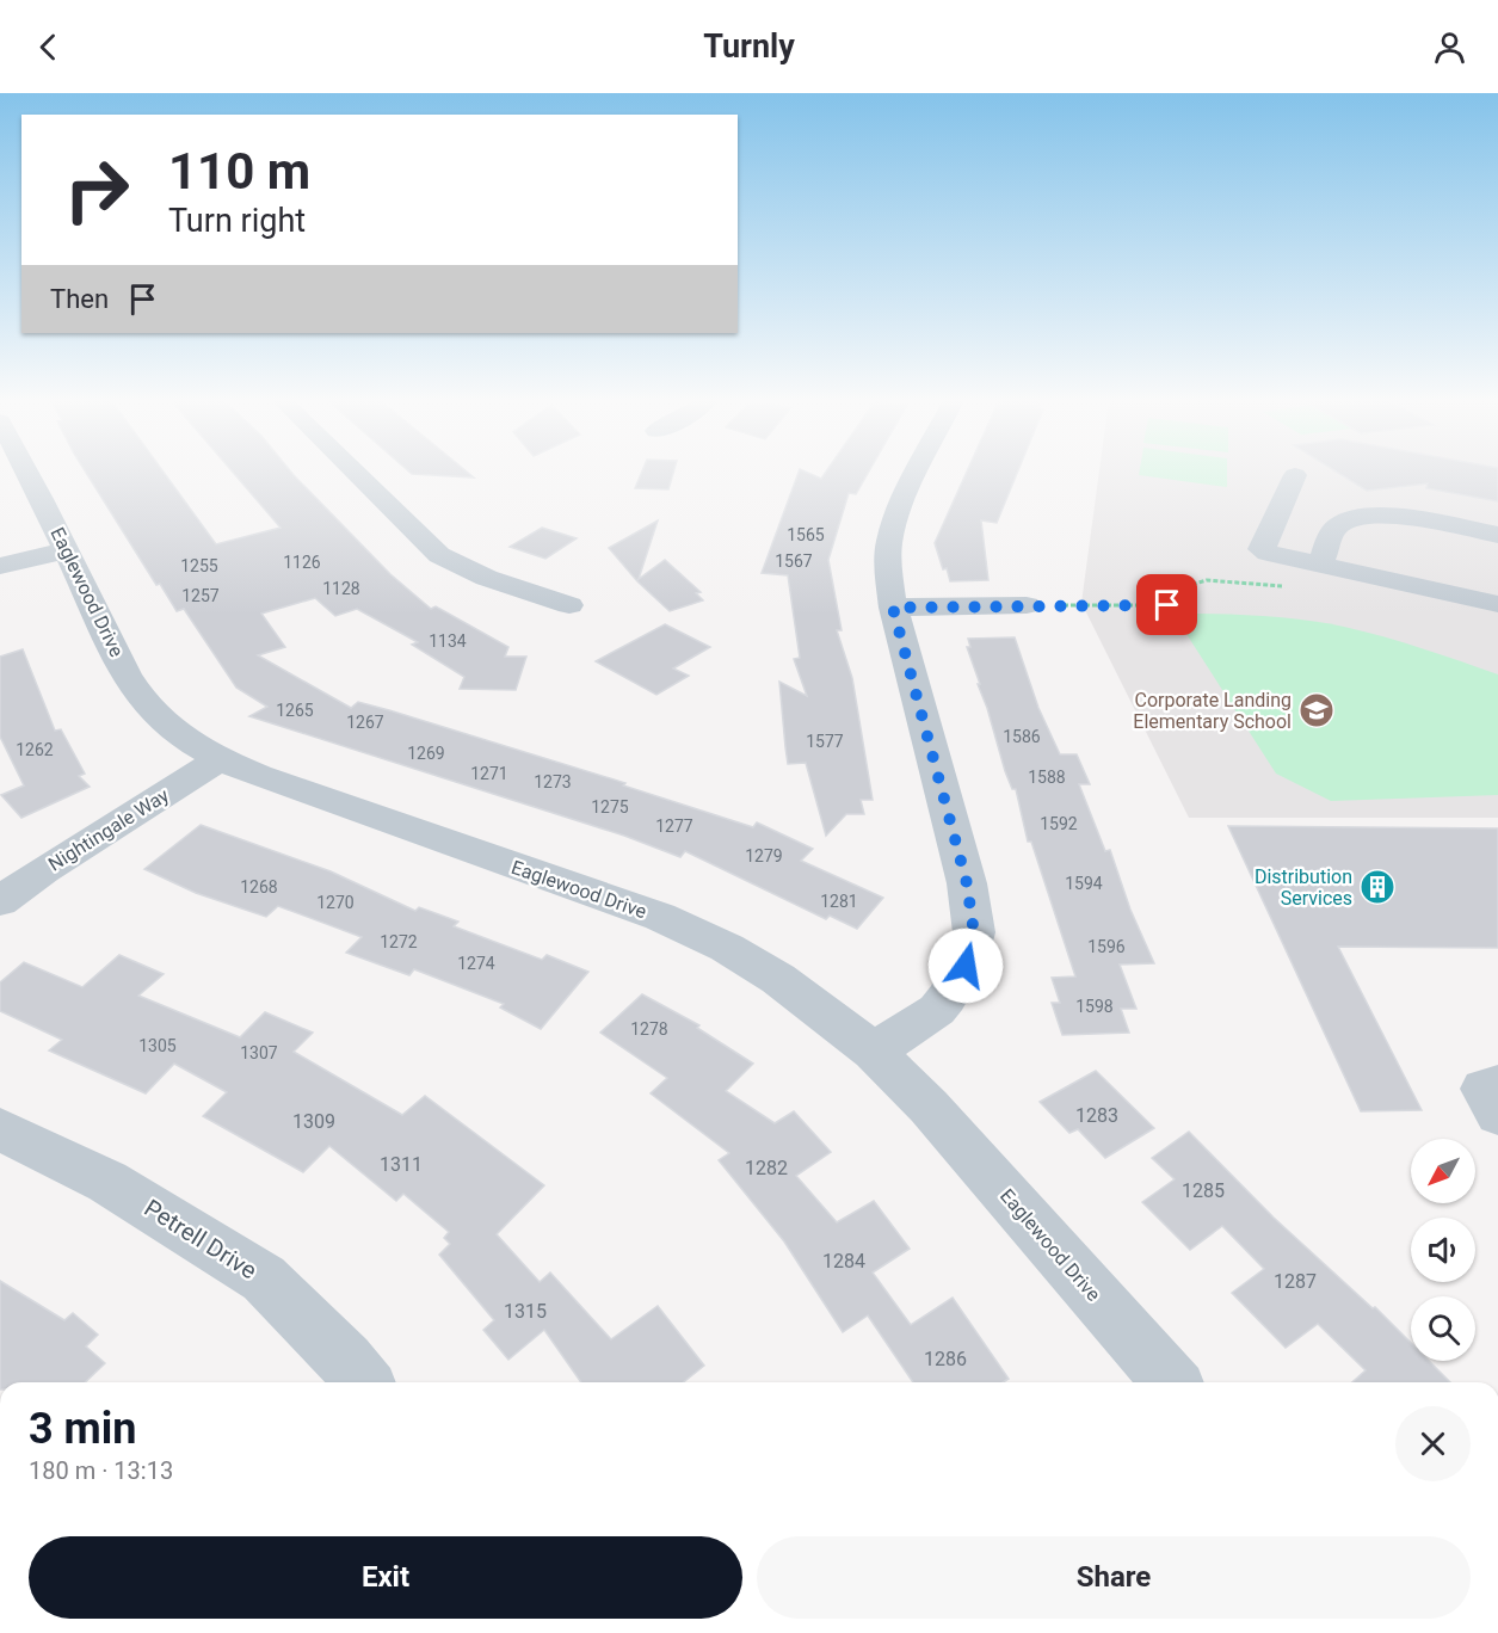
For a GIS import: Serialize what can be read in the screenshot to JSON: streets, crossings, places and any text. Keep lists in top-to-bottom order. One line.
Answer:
{"streets":{"street":["Eaglewood Drive","Nightingale Way","Petrell Drive"]},"crossings":[["Eaglewood Drive","Nightingale Way"]],"places":{"school or university":["Corporate Landing Elementary School"],"building":["Distribution Services"]},"house_numbers":["1565","1567","1126","1255","1128","1257","1134","1265","1267","1586","1577","1262","1269","1271","1588","1273","1275","1592","1277","1279","1594","1268","1281","1270","1272","1596","1274","1598","1278","1305","1307","1283","1309","1311","1282","1285","1284","1287","1315","1286"],"north":"bottom left","page":{"header":"Turnly","turn":["110 m","Turn right"],"then":"Then","heading":["3 min","180 m · 13:13"],"buttons":["Exit","Share"]}}
